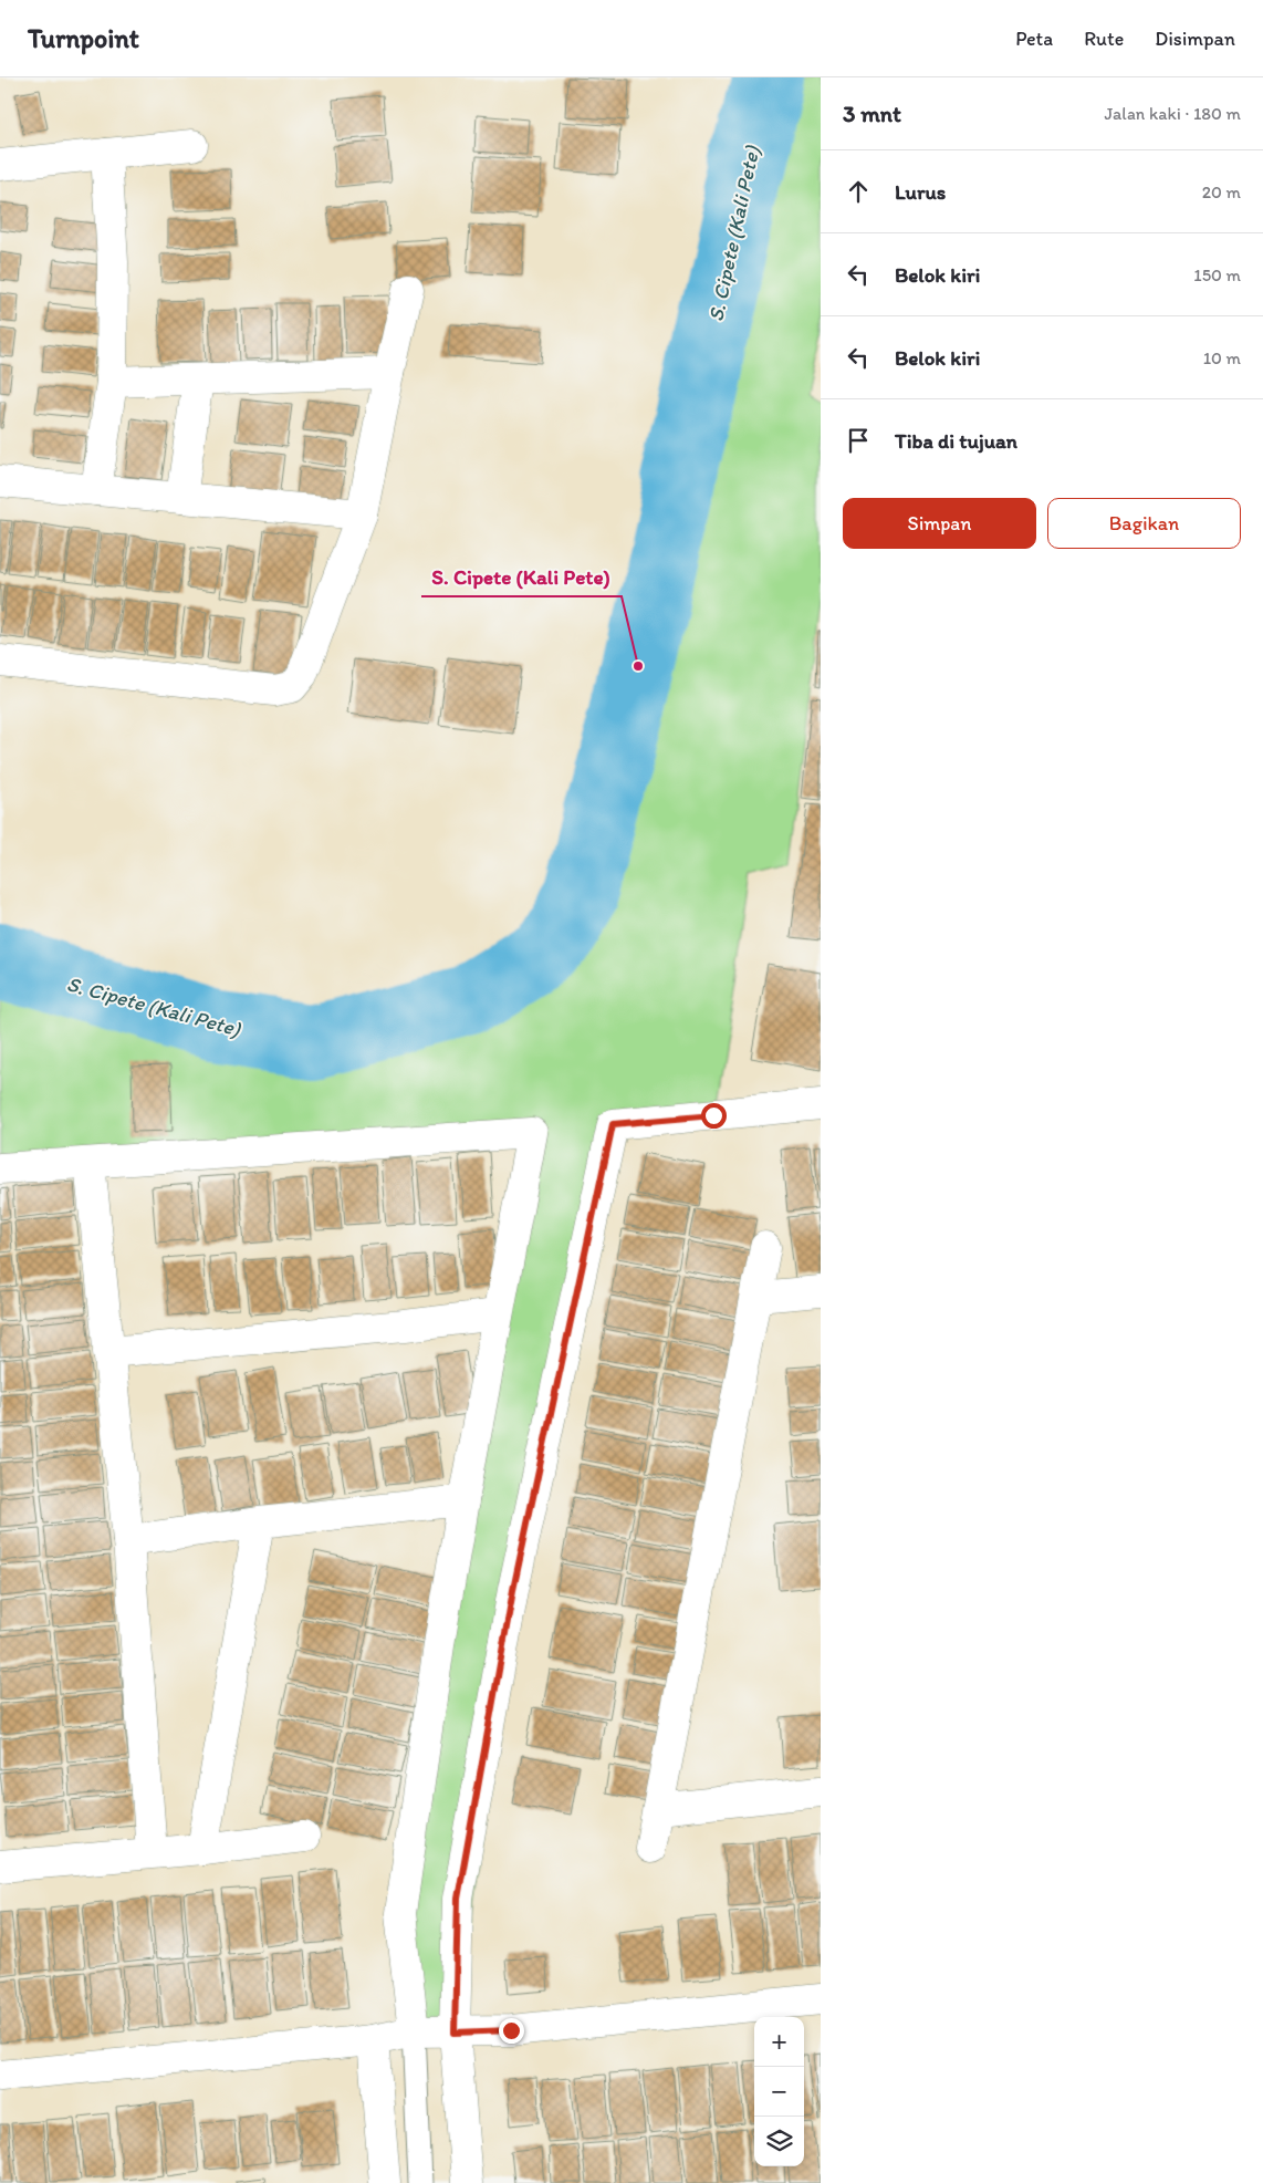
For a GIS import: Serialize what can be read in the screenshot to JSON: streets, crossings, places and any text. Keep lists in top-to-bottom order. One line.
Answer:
{"water":["S. Cipete (Kali Pete)"],"places":["S. Cipete (Kali Pete)"],"page":{"header":"Turnpoint","nav":["Peta","Rute","Disimpan"],"heading":["3 mnt","Jalan kaki · 180 m"],"list":[["Lurus","20 m"],["Belok kiri","150 m"],["Belok kiri","10 m"],"Tiba di tujuan"],"buttons":["Simpan","Bagikan"],"map_buttons":["+","−"]}}
